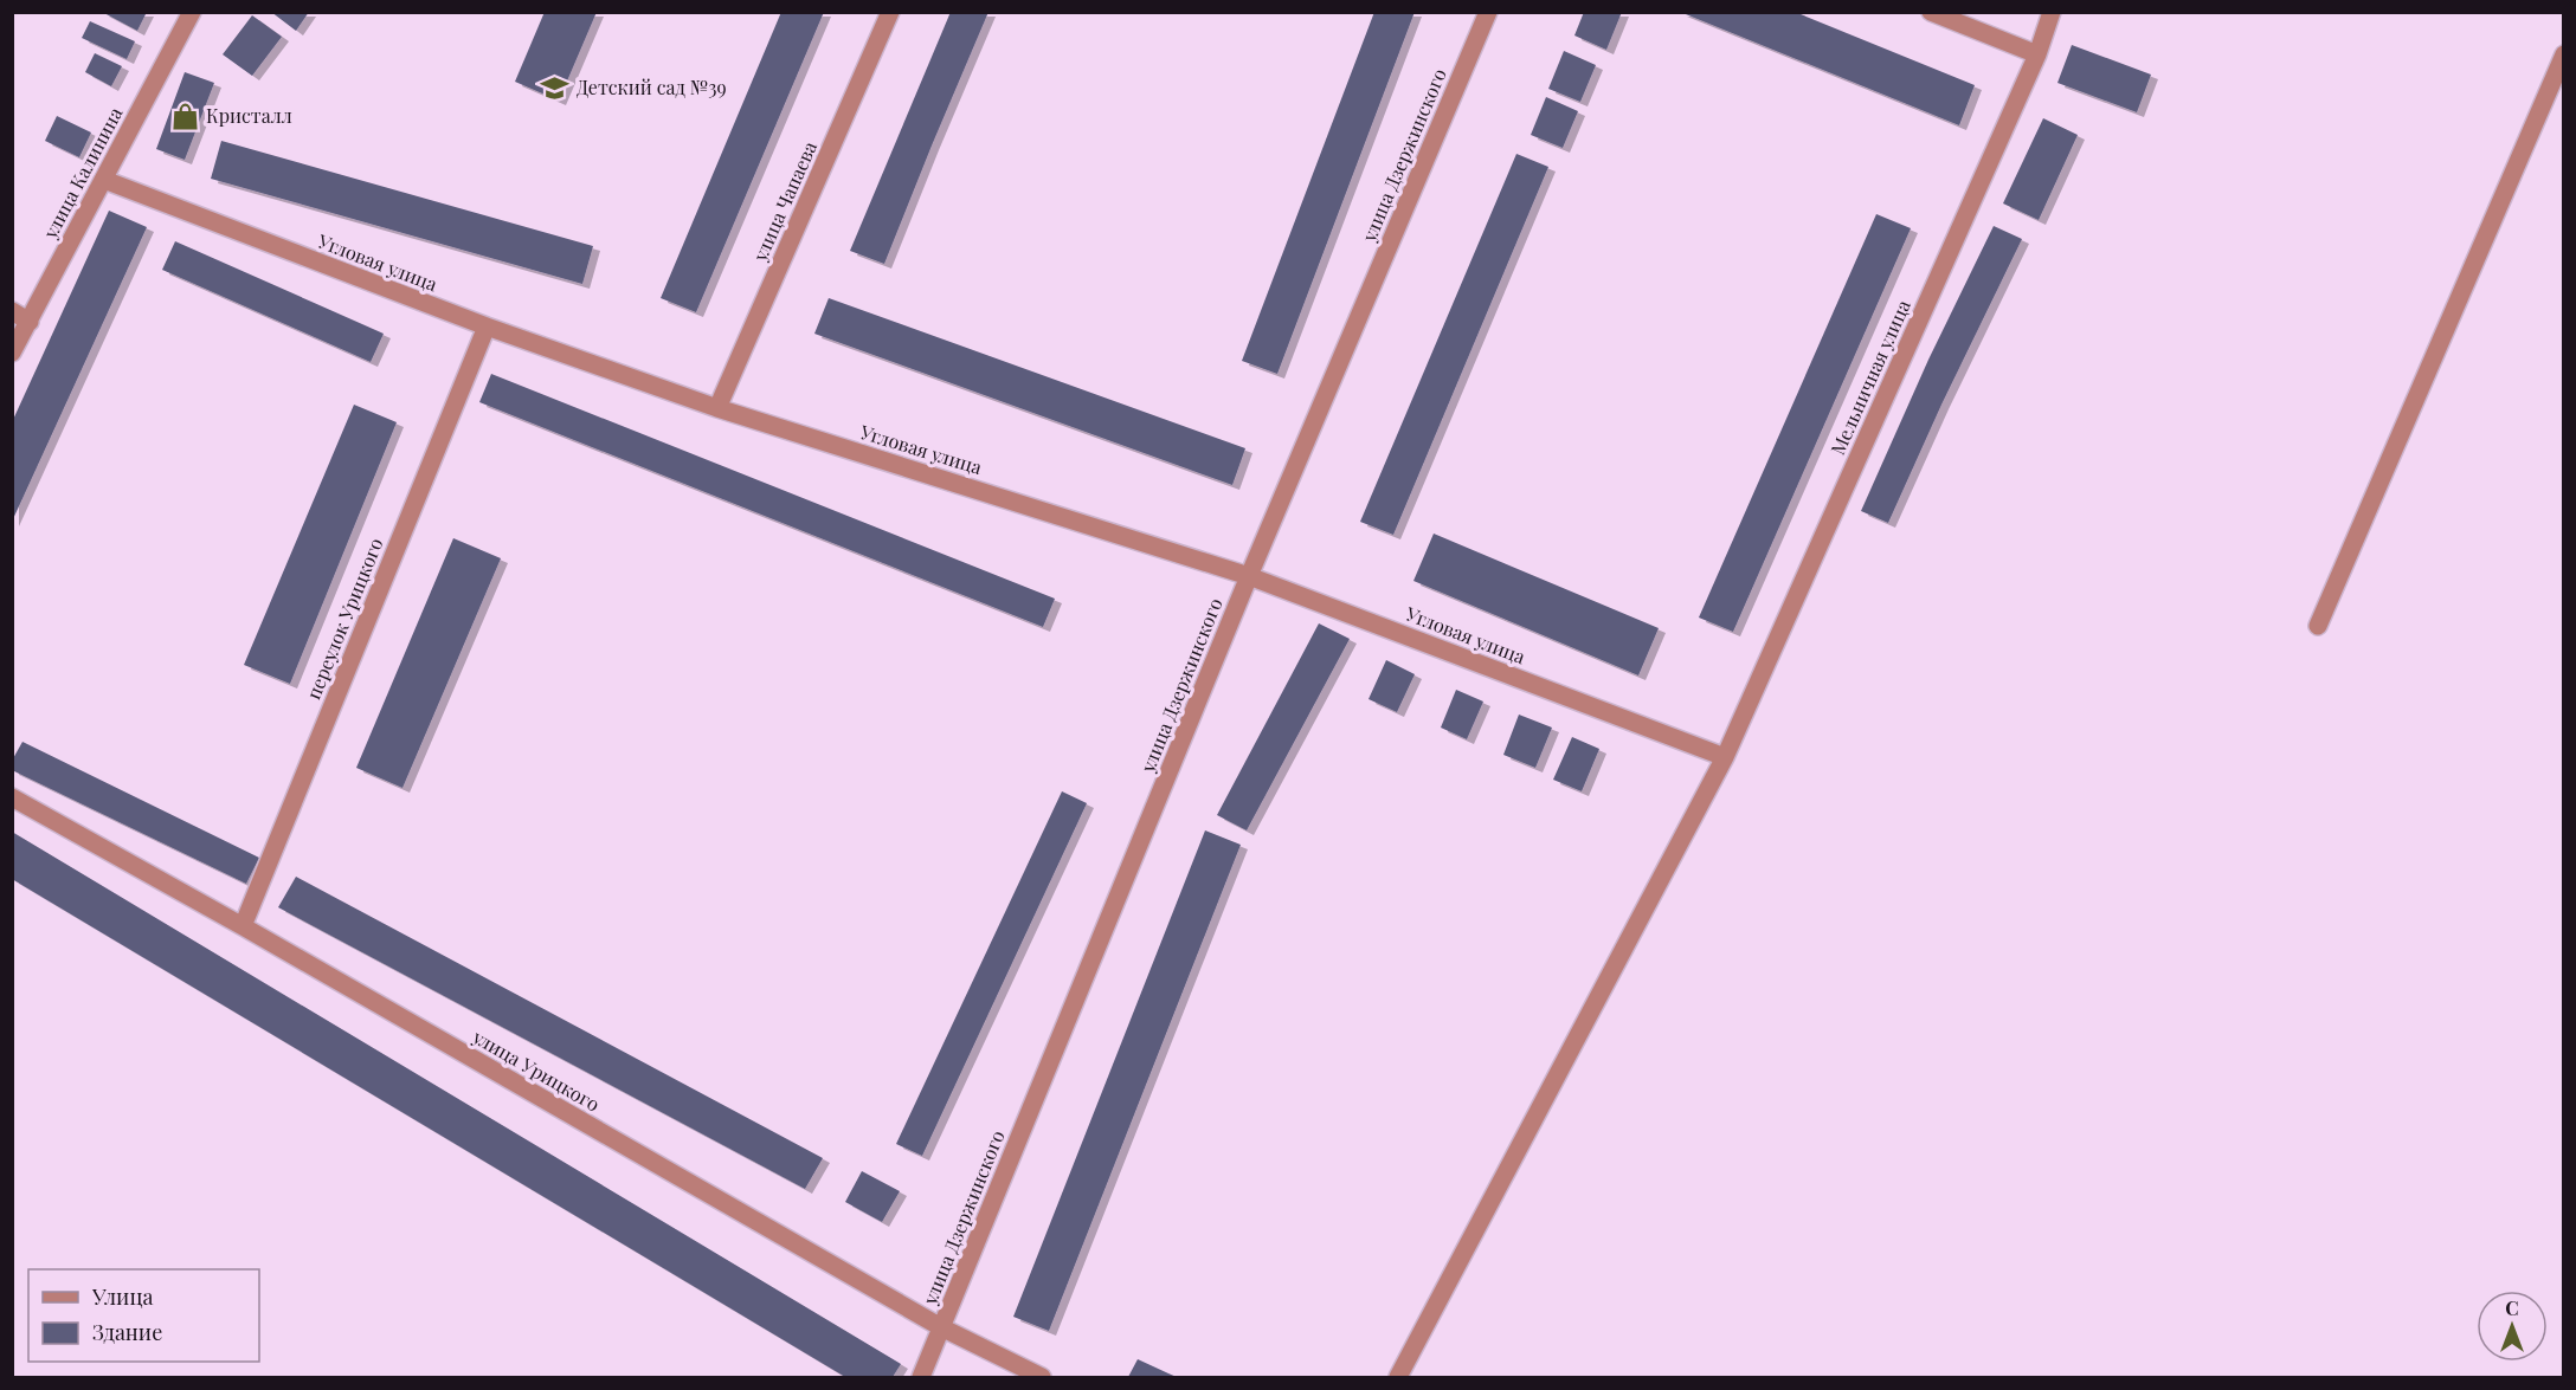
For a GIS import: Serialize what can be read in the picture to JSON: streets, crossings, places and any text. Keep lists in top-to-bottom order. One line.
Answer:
{"streets":{"street":["улица Дзержинского","улица Калинина","улица Чапаева","Угловая улица","Мельничная улица","переулок Урицкого","улица Урицкого"]},"crossings":[["улица Дзержинского","Угловая улица"],["улица Дзержинского","улица Урицкого"],["улица Калинина","Угловая улица"],["улица Чапаева","Угловая улица"],["Угловая улица","Мельничная улица"],["Угловая улица","переулок Урицкого"],["переулок Урицкого","улица Урицкого"]],"places":{"school or university":["Детский сад №39"],"shop":["Кристалл"]},"legend":["Улица","Здание"],"north":"top"}
